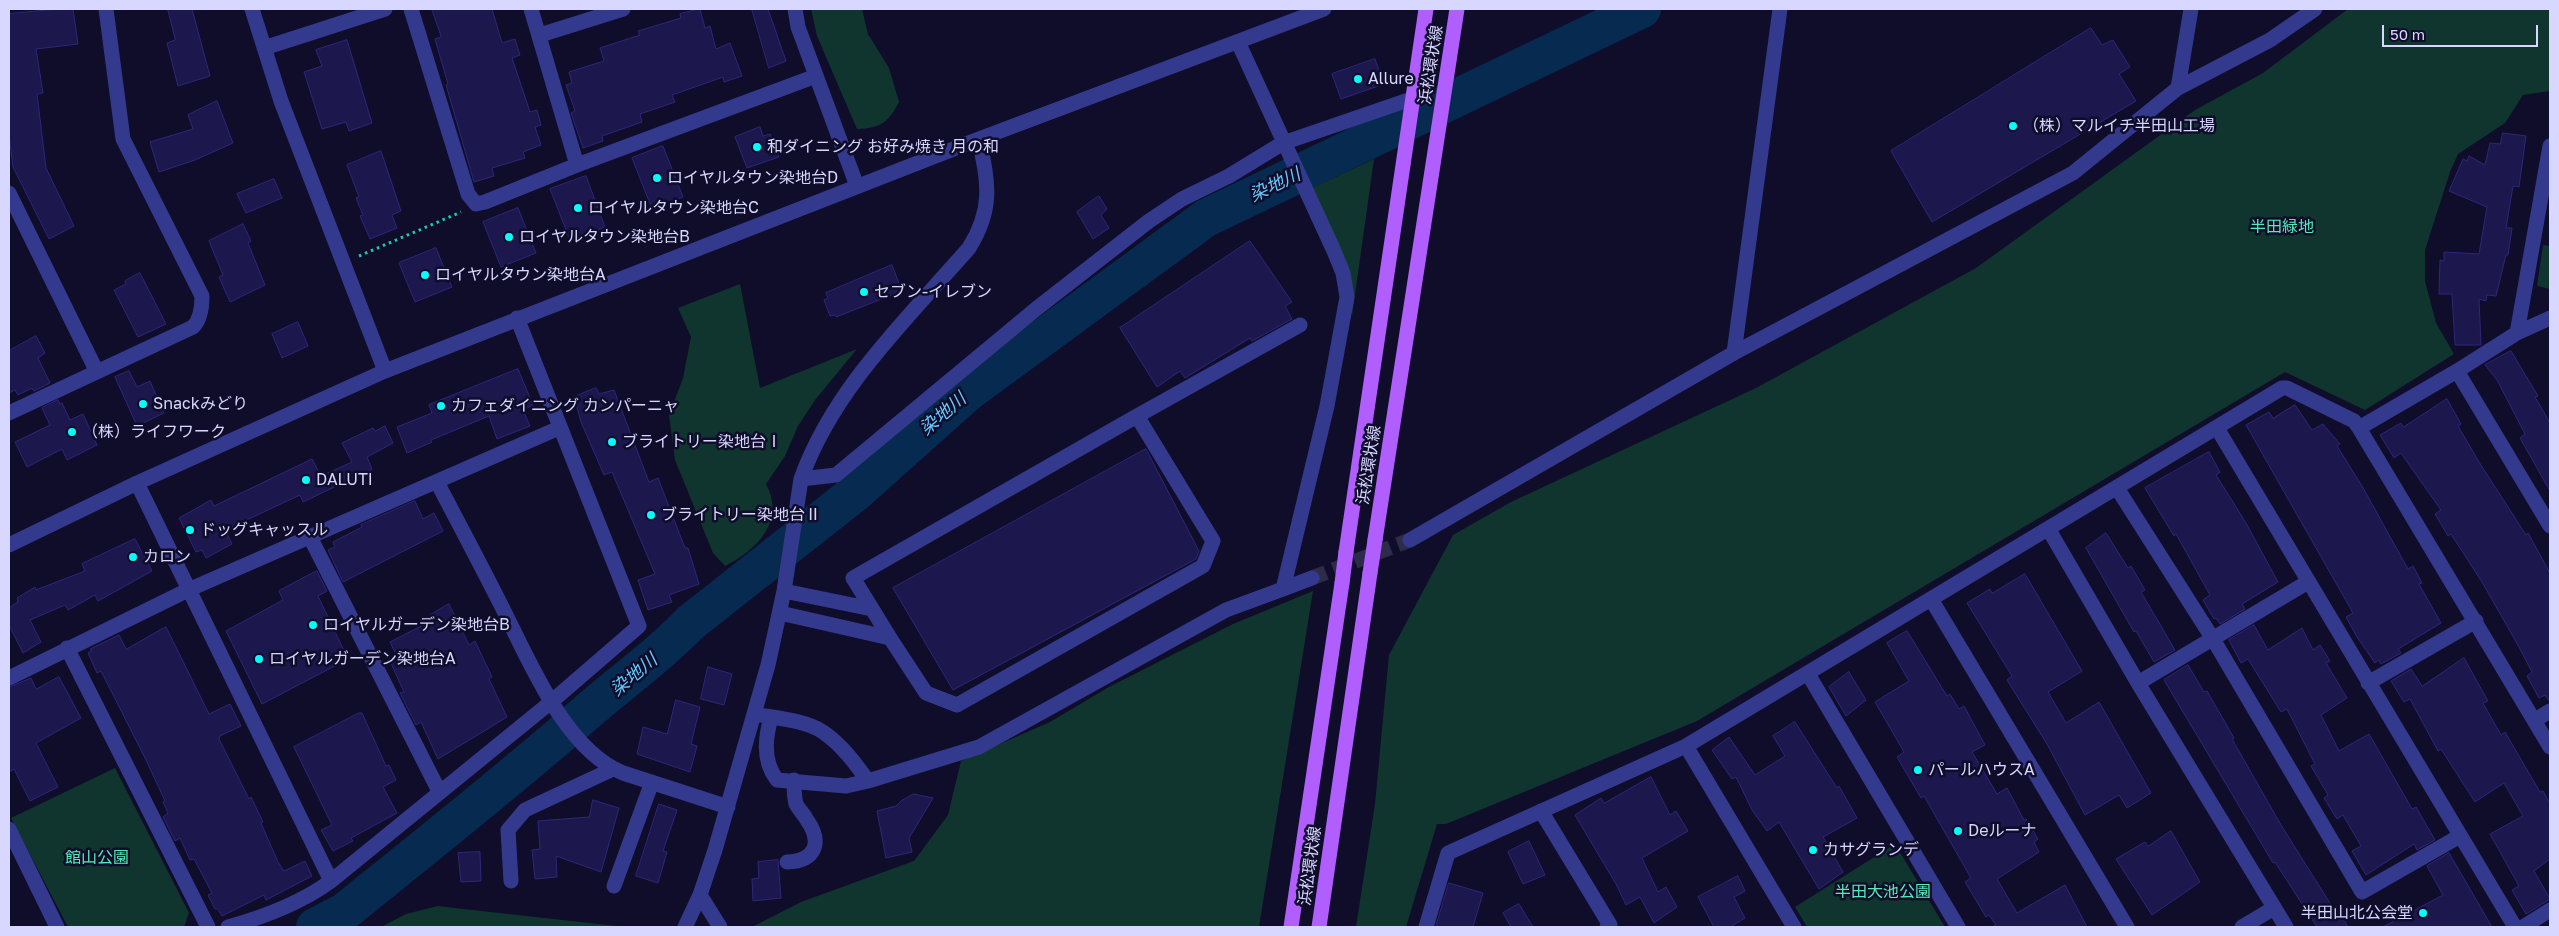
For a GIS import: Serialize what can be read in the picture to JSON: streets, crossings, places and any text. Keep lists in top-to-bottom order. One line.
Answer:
{"streets":{"main road":["浜松環状線"]},"water":["染地川"],"parks":["半田緑地","館山公園","半田大池公園"],"places":["Allure","（株）マルイチ半田山工場","和ダイニング お好み焼き 月の和","ロイヤルタウン染地台D","ロイヤルタウン染地台C","ロイヤルタウン染地台B","ロイヤルタウン染地台A","セブン-イレブン","Snackみどり","カフェダイニング カンパーニャ","（株）ライフワーク","ブライトリー染地台Ⅰ","DALUTI","ブライトリー染地台Ⅱ","ドッグキャッスル","カロン","ロイヤルガーデン染地台B","ロイヤルガーデン染地台A","パールハウスA","Deルーナ","カサグランデ","半田山北公会堂"],"scale_bar":"50 m"}
